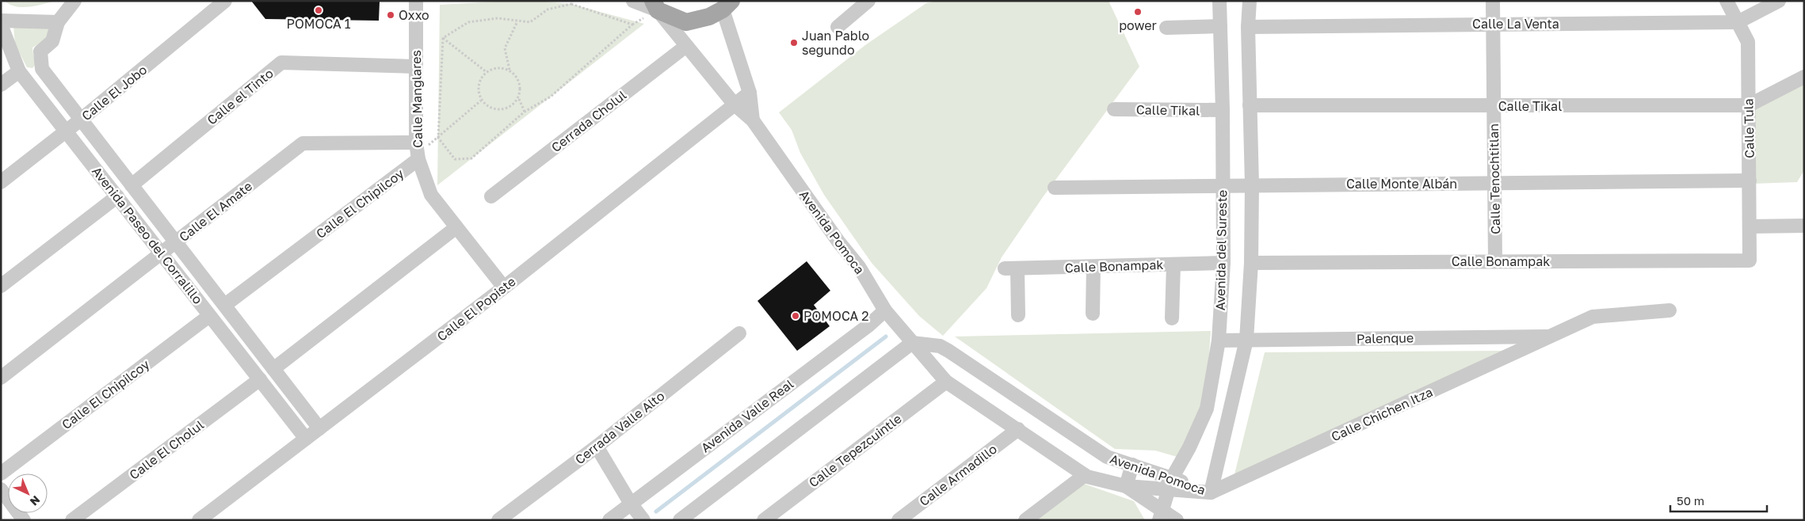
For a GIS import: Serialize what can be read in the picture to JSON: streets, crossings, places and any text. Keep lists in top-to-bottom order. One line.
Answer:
{"streets":{"street":["Calle La Venta","Calle El Jobo","Calle el Tinto","Calle Manglares","Calle Tikal","Cerrada Cholul","Calle Tula","Calle Tenochtitlan","Calle Monte Albán","Calle El Chipilcoy","Calle El Amate","Avenida Pomoca","Avenida Paseo del Corralillo","Avenida del Sureste","Calle Bonampak","Calle El Popiste","Palenque","Calle Chichen Itza","Avenida Valle Real","Cerrada Valle Alto","Calle El Cholul","Calle Tepezcuintle","Calle Armadillo"]},"crossings":[["Calle La Venta","Calle Tula"],["Calle La Venta","Calle Tenochtitlan"],["Calle El Jobo","Avenida Paseo del Corralillo"],["Calle el Tinto","Calle Manglares"],["Calle el Tinto","Avenida Paseo del Corralillo"],["Calle Manglares","Calle El Chipilcoy"],["Calle Manglares","Calle El Amate"],["Calle Manglares","Calle El Popiste"],["Calle Tikal","Calle Tula"],["Calle Tikal","Calle Tenochtitlan"],["Calle Tikal","Avenida del Sureste"],["Cerrada Cholul","Avenida Pomoca"],["Calle Tula","Calle Monte Albán"],["Calle Tula","Calle Bonampak"],["Calle Tenochtitlan","Calle Monte Albán"],["Calle Tenochtitlan","Calle Bonampak"],["Calle Monte Albán","Avenida del Sureste"],["Calle El Chipilcoy","Avenida Paseo del Corralillo"],["Calle El Amate","Avenida Paseo del Corralillo"],["Avenida Pomoca","Avenida del Sureste"],["Avenida Pomoca","Calle El Popiste"],["Avenida Pomoca","Calle Chichen Itza"],["Avenida Pomoca","Avenida Valle Real"],["Avenida Pomoca","Calle Tepezcuintle"],["Avenida Pomoca","Calle Armadillo"],["Avenida Paseo del Corralillo","Calle El Popiste"],["Avenida Paseo del Corralillo","Calle El Cholul"],["Avenida del Sureste","Calle Bonampak"],["Avenida del Sureste","Palenque"],["Palenque","Calle Chichen Itza"]],"places":["POMOCA 1","power","Oxxo","Juan Pablo segundo","POMOCA 2"],"scale_bar":"50 m","north":"bottom right"}
